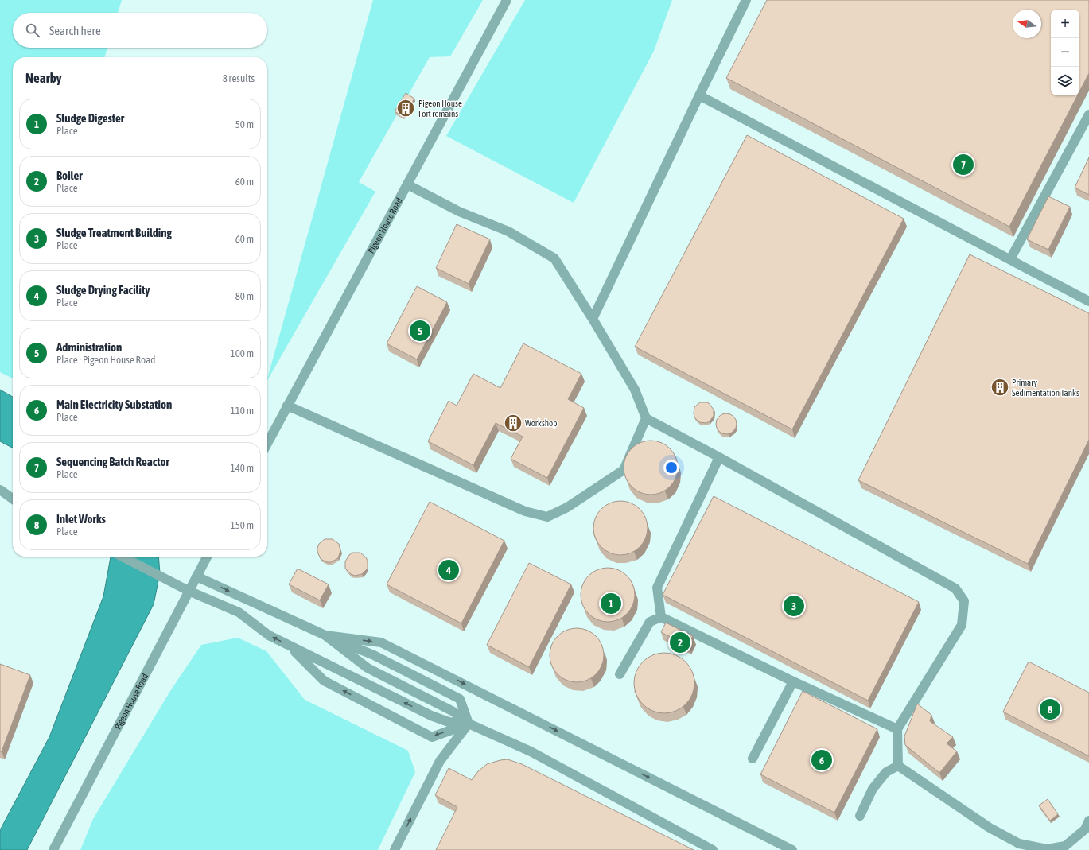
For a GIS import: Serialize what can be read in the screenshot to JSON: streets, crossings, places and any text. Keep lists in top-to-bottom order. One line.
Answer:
{"streets":{"street":["Pigeon House Road"]},"places":{"building":["Pigeon House Fort remains","Primary Sedimentation Tanks","Workshop"]},"north":"left","page":{"map_buttons":["+","−"],"search":"Search here","heading":["Nearby","8 results"],"list":[{"mark":"1","name":"Sludge Digester","note":"Place","value":"50 m"},{"mark":"2","name":"Boiler","note":"Place","value":"60 m"},{"mark":"3","name":"Sludge Treatment Building","note":"Place","value":"60 m"},{"mark":"4","name":"Sludge Drying Facility","note":"Place","value":"80 m"},{"mark":"5","name":"Administration","note":"Place · Pigeon House Road","value":"100 m"},{"mark":"6","name":"Main Electricity Substation","note":"Place","value":"110 m"},{"mark":"7","name":"Sequencing Batch Reactor","note":"Place","value":"140 m"},{"mark":"8","name":"Inlet Works","note":"Place","value":"150 m"}],"pins":["7","5","4","1","3","2","8","6"]}}
